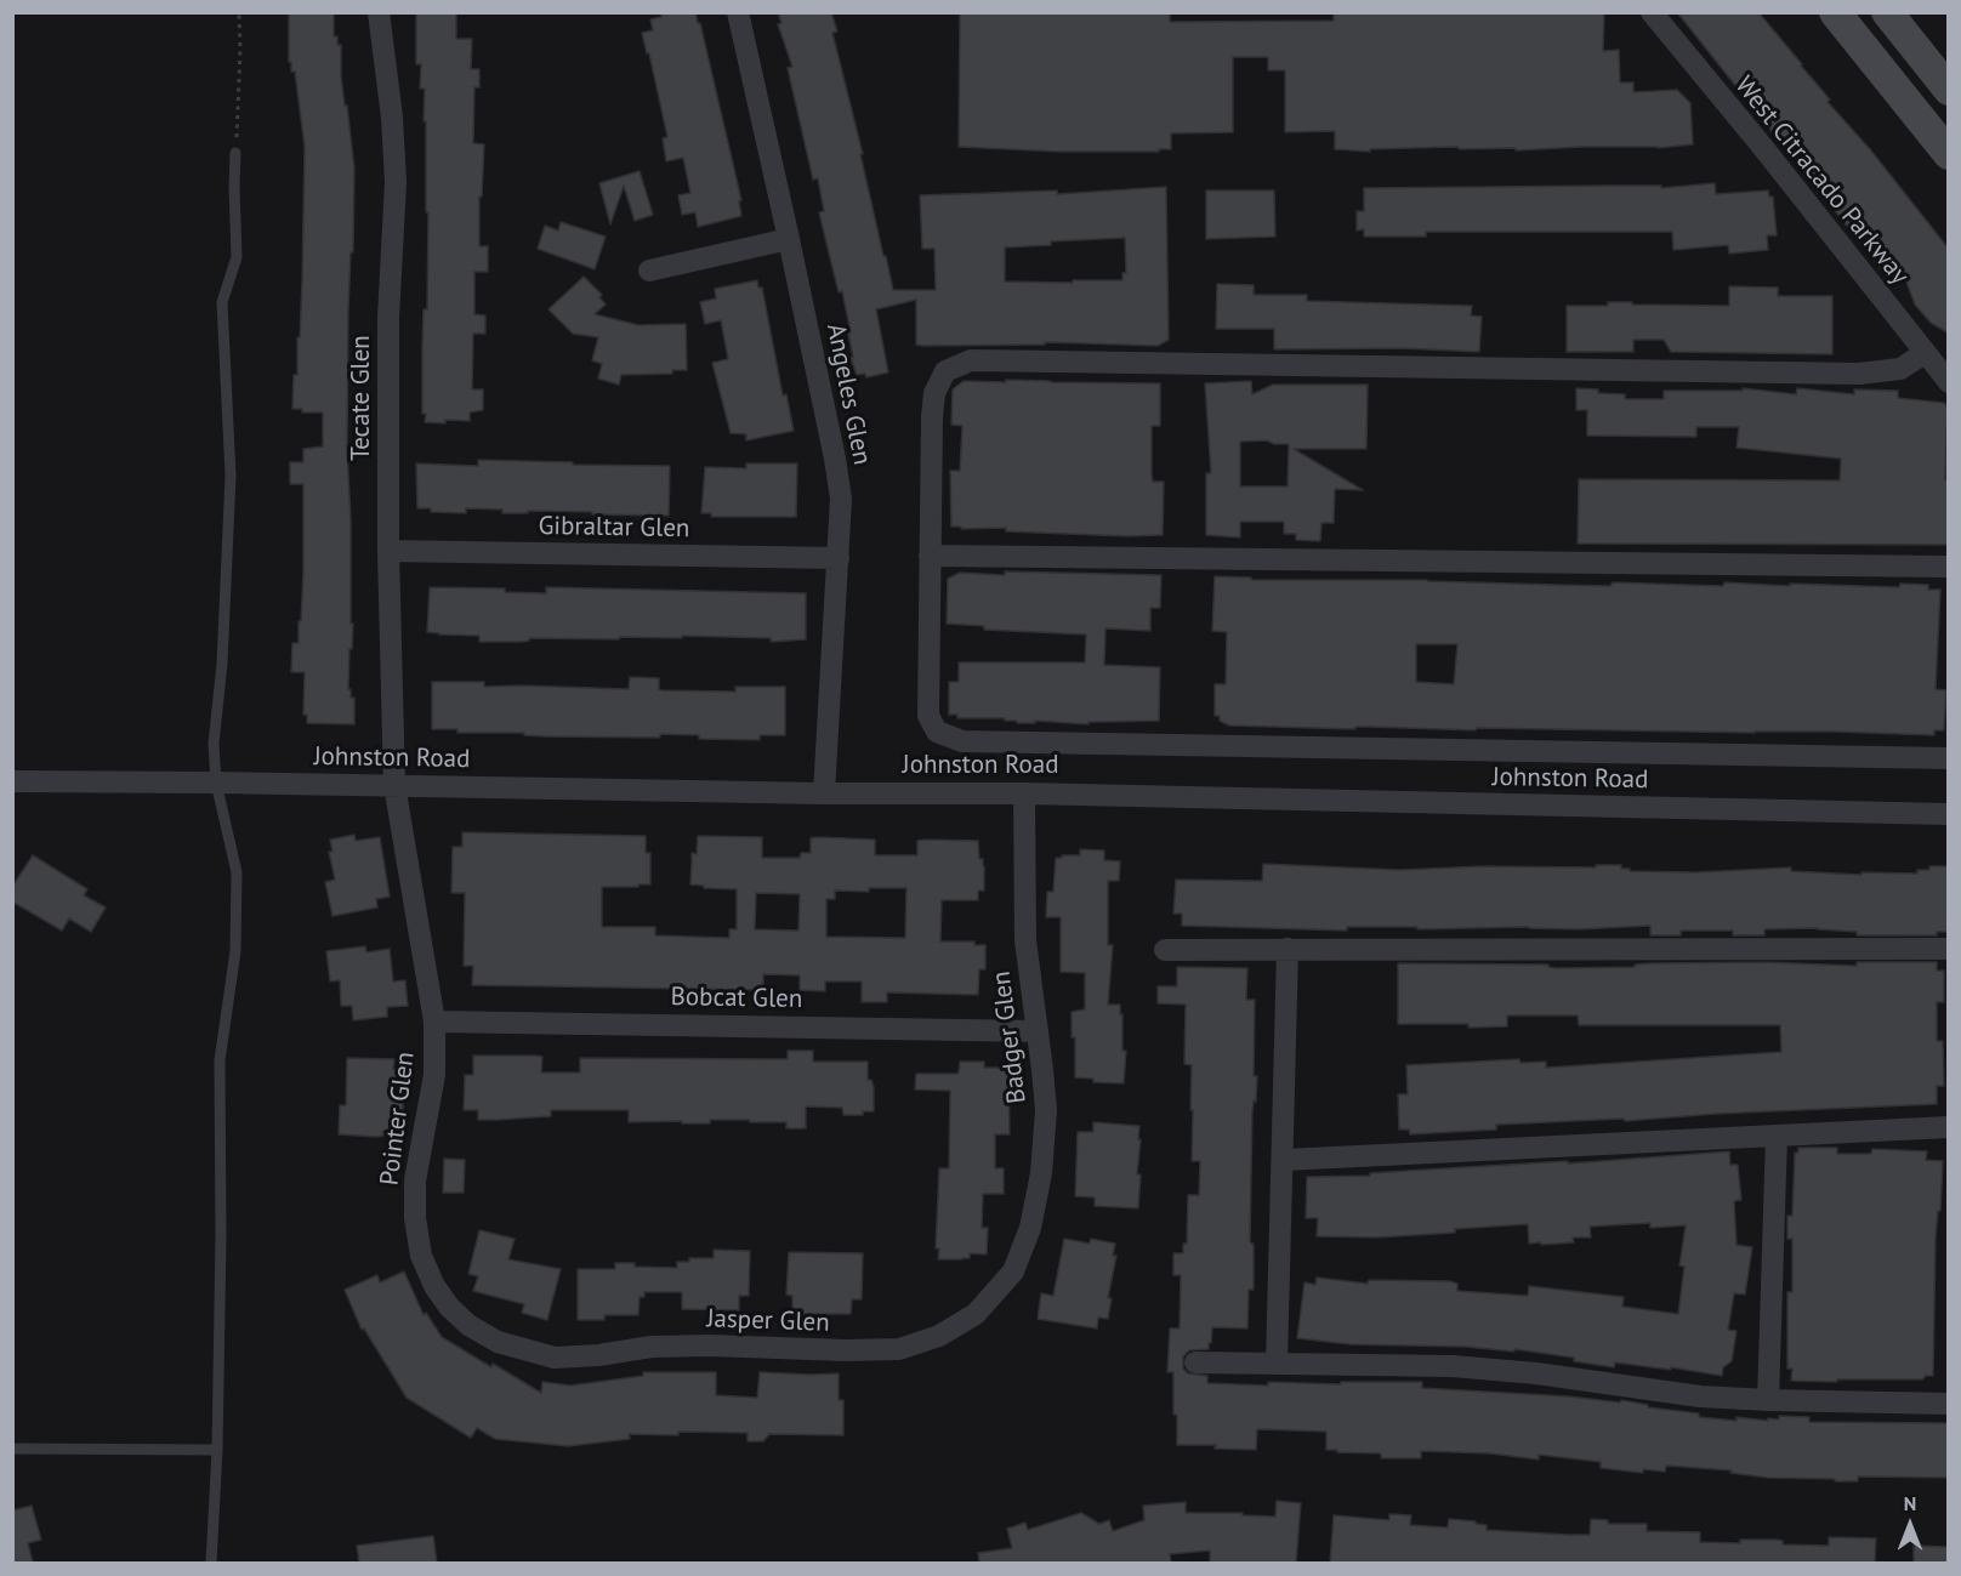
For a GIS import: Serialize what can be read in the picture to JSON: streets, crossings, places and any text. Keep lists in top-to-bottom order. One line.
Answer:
{"streets":{"street":["West Citracado Parkway","Angeles Glen","Tecate Glen","Gibraltar Glen","Johnston Road","Bobcat Glen","Badger Glen","Pointer Glen","Jasper Glen"]},"crossings":[["Angeles Glen","Gibraltar Glen"],["Angeles Glen","Johnston Road"],["Tecate Glen","Gibraltar Glen"],["Tecate Glen","Johnston Road"],["Tecate Glen","Pointer Glen"],["Johnston Road","Badger Glen"],["Johnston Road","Pointer Glen"],["Bobcat Glen","Badger Glen"],["Bobcat Glen","Pointer Glen"],["Badger Glen","Jasper Glen"],["Pointer Glen","Jasper Glen"]],"north":"top"}
